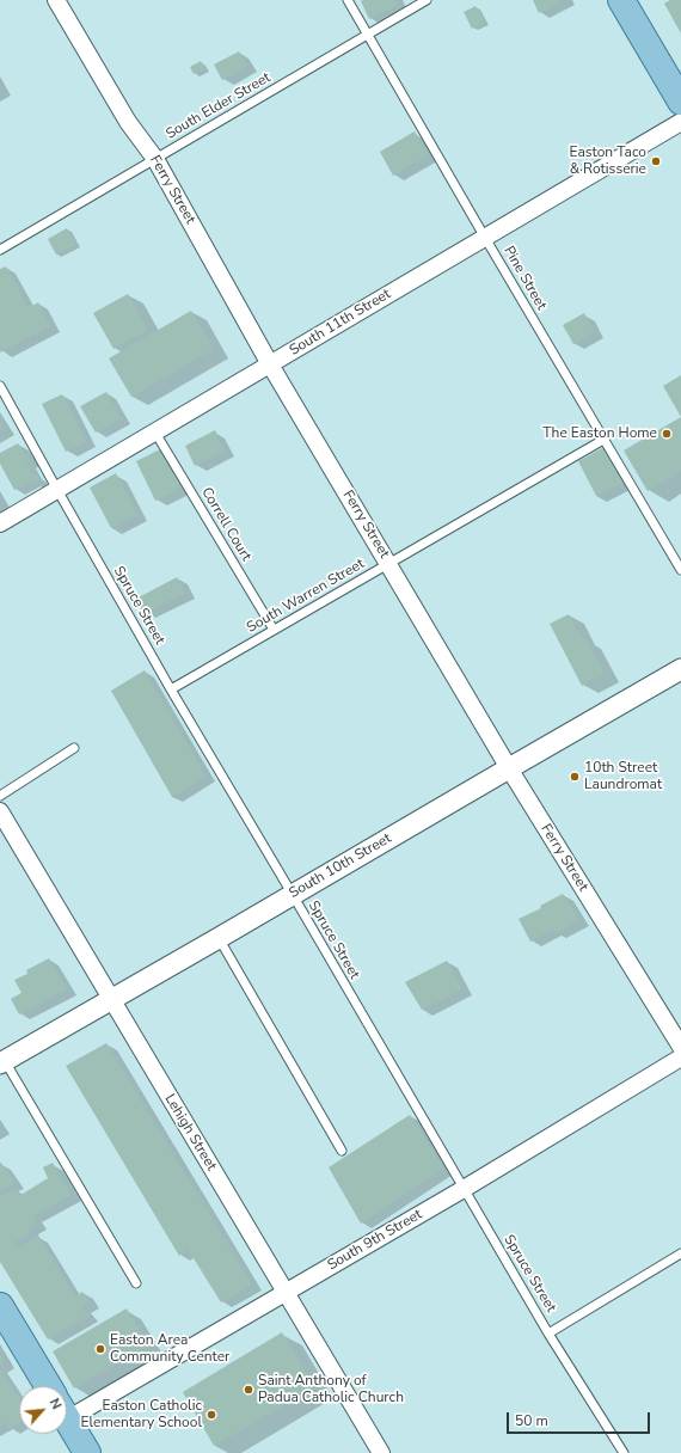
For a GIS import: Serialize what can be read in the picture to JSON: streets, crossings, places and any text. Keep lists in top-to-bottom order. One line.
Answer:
{"streets":{"street":["Ferry Street","South 11th Street","South 10th Street","Lehigh Street","South 9th Street"],"lane":["South Elder Street","Pine Street","Correll Court","South Warren Street","Spruce Street"]},"crossings":[["South Elder Street","Ferry Street"],["South Elder Street","Pine Street"],["Ferry Street","South 11th Street"],["Ferry Street","South Warren Street"],["Ferry Street","South 10th Street"],["Pine Street","South 11th Street"],["Pine Street","South Warren Street"],["South 11th Street","Correll Court"],["South 11th Street","Spruce Street"],["Correll Court","South Warren Street"],["South Warren Street","Spruce Street"],["Spruce Street","South 10th Street"],["Spruce Street","South 9th Street"],["South 10th Street","Lehigh Street"],["Lehigh Street","South 9th Street"]],"places":["Easton Taco & Rotisserie","The Easton Home","10th Street Laundromat","Easton Area Community Center","Saint Anthony of Padua Catholic Church","Easton Catholic Elementary School"],"scale_bar":"50 m","north":"top right"}
